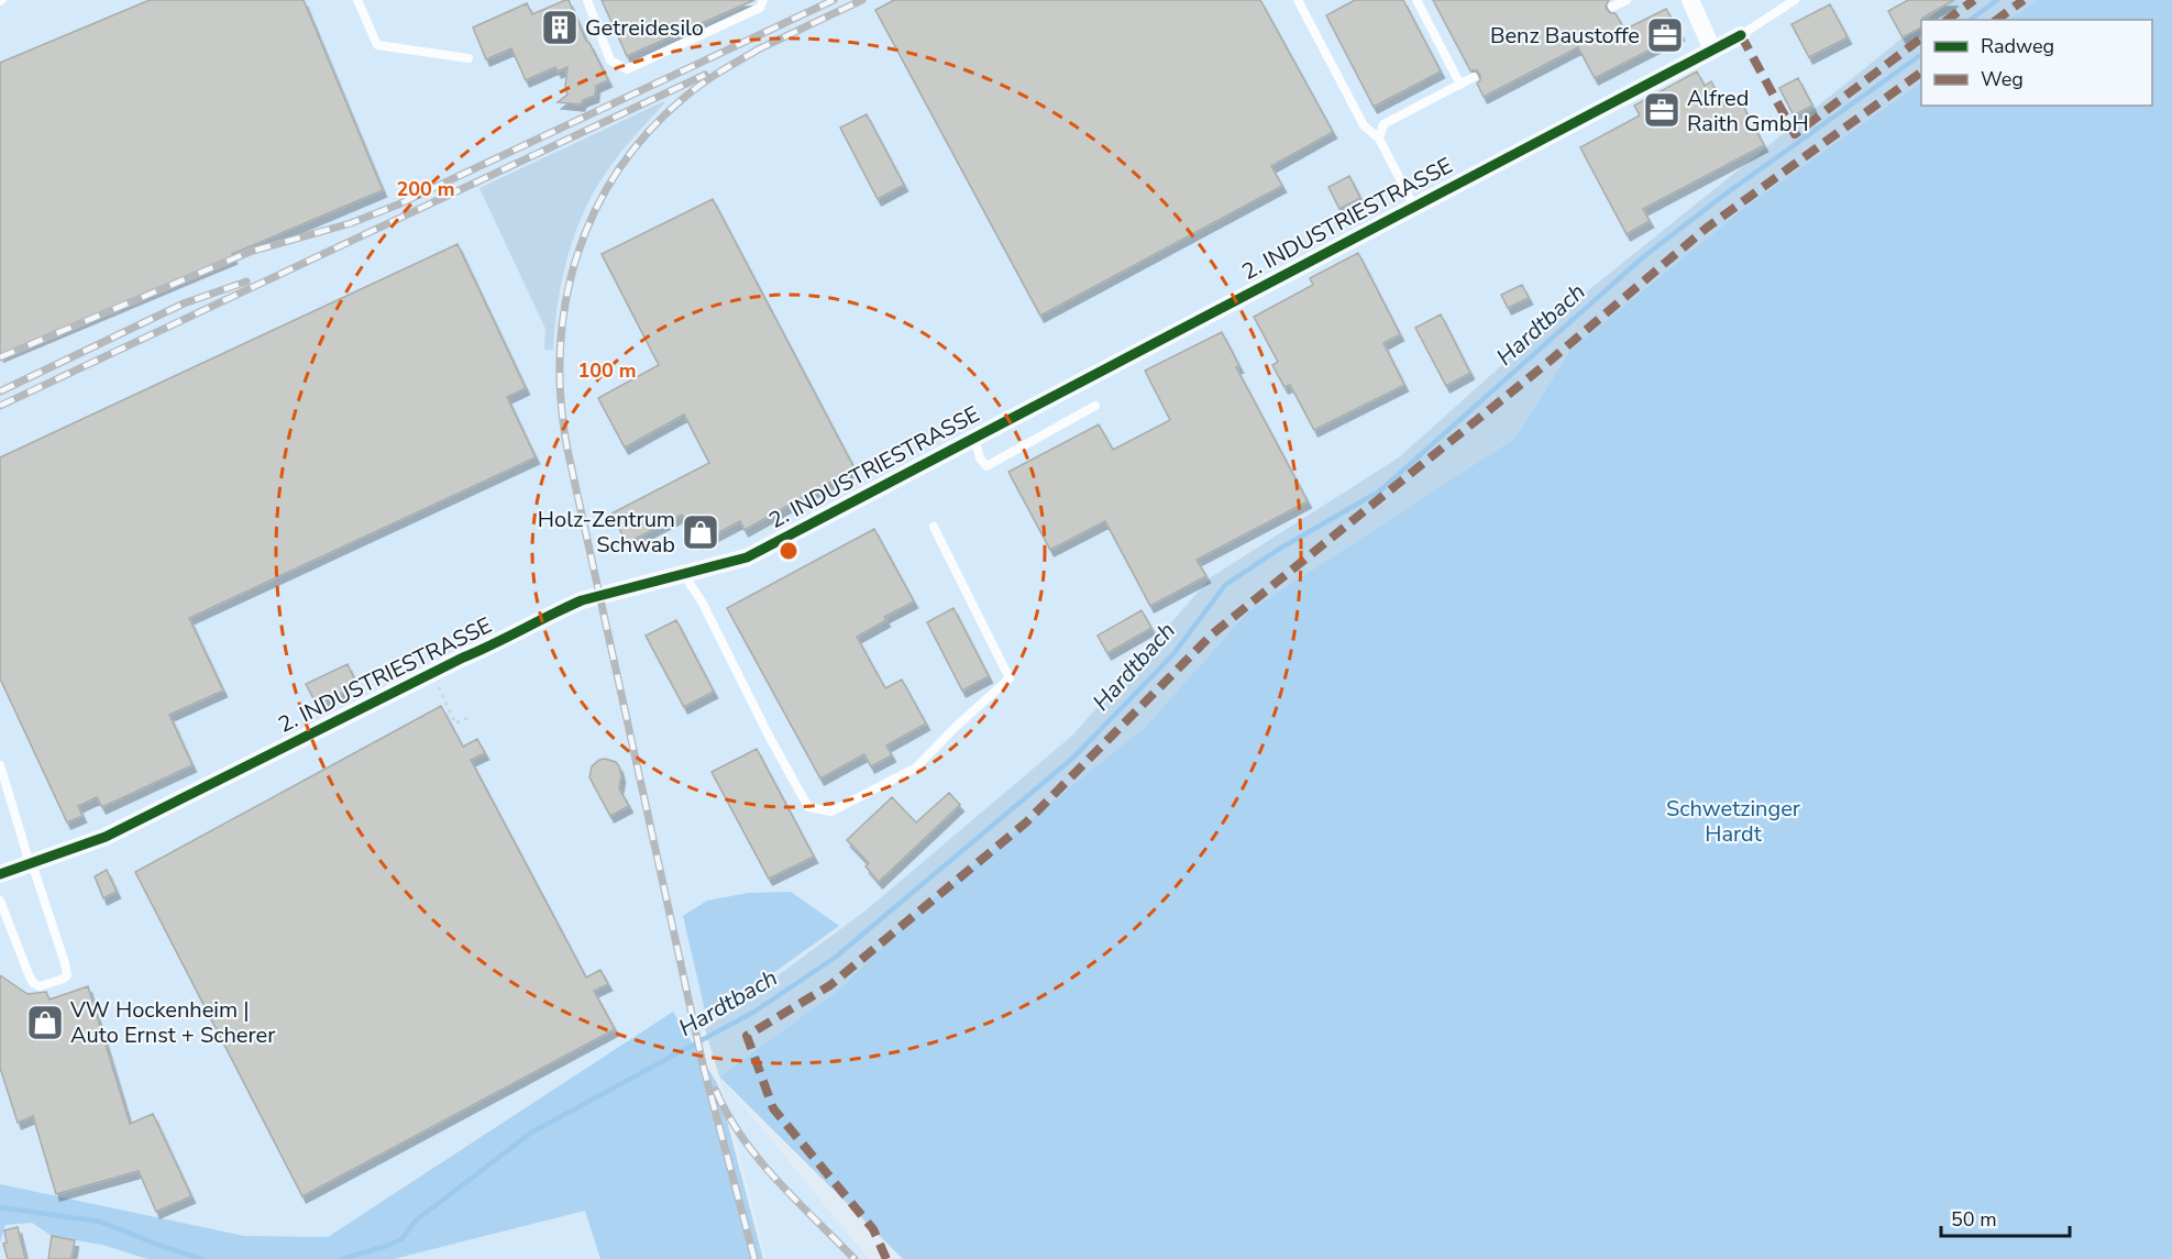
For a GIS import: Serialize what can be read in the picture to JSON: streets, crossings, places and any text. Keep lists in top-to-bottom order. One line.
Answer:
{"streets":{"street":["2. INDUSTRIESTRASSE"]},"water":["Hardtbach"],"parks":["Schwetzinger Hardt"],"places":{"building":["Getreidesilo"],"office":["Benz Baustoffe","Alfred Raith GmbH"],"shop":["Holz-Zentrum Schwab","VW Hockenheim | Auto Ernst + Scherer"]},"legend":["Radweg","Weg"],"scale_bar":"50 m","rings":["200 m","100 m"]}
